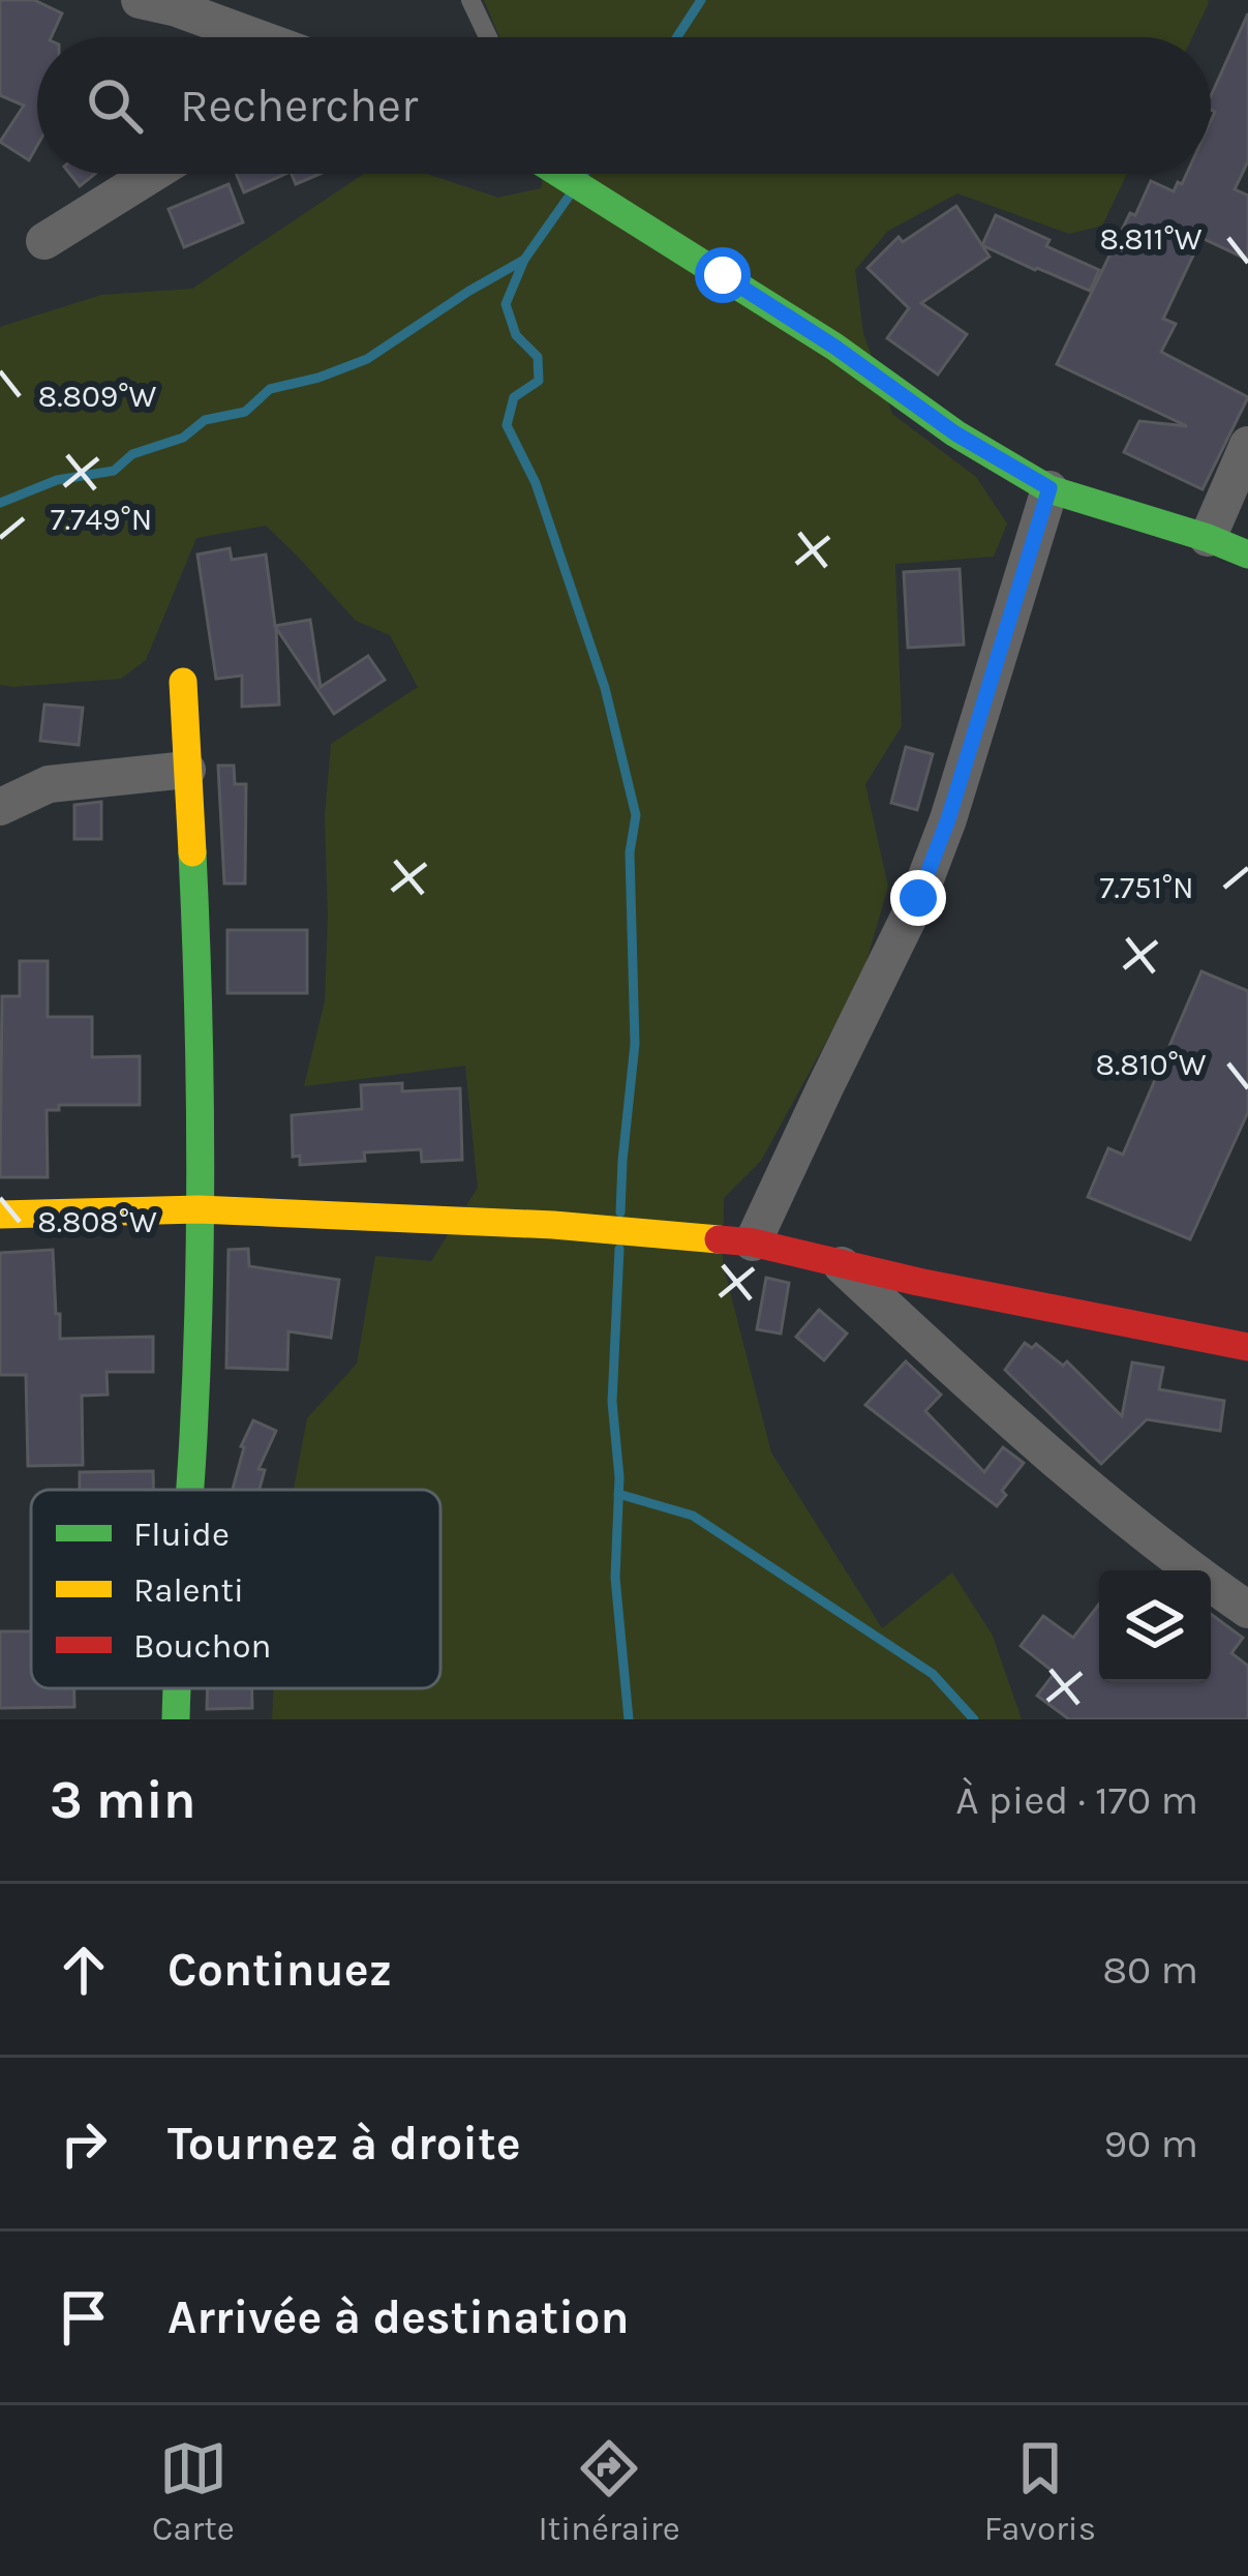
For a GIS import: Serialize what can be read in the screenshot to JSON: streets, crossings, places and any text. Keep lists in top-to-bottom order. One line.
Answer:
{"legend":["Fluide","Ralenti","Bouchon"],"page":{"search":"Rechercher","heading":["3 min","À pied · 170 m"],"list":[["Continuez","80 m"],["Tournez à droite","90 m"],"Arrivée à destination"],"nav":["Carte","Itinéraire","Favoris"]},"coordinates":["8.811°W","8.809°W","7.749°N","7.751°N","8.810°W","8.808°W"]}
